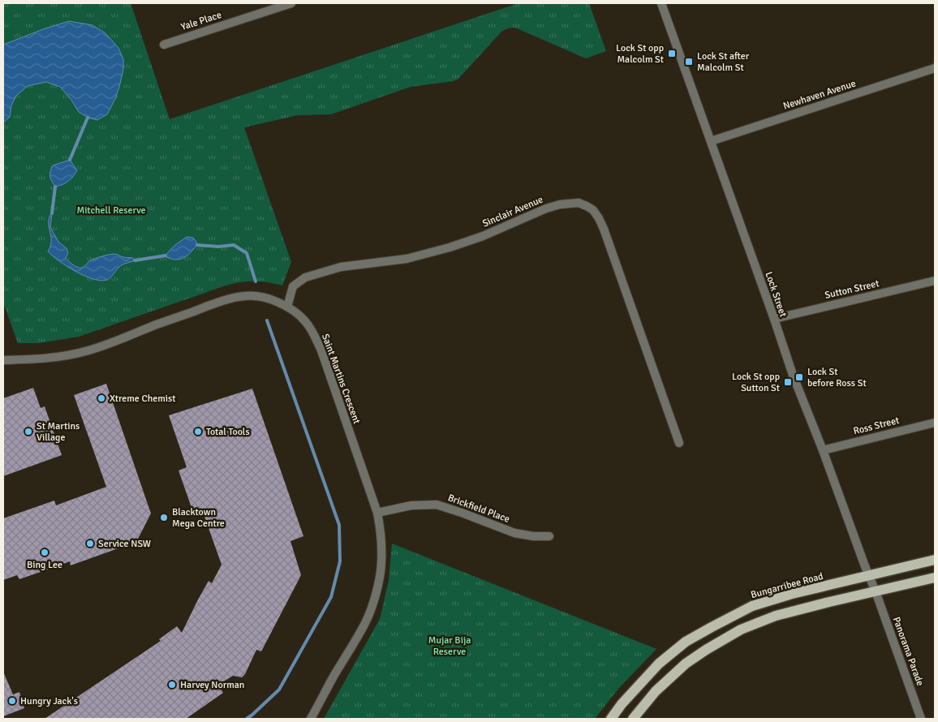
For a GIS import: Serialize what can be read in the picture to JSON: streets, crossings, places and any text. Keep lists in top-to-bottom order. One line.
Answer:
{"streets":{"main road":["Bungarribee Road"],"street":["Yale Place","Newhaven Avenue","Sinclair Avenue","Sutton Street","Lock Street","Saint Martins Crescent","Ross Street","Brickfield Place","Panorama Parade"]},"crossings":[["Newhaven Avenue","Lock Street"],["Sinclair Avenue","Saint Martins Crescent"],["Sutton Street","Lock Street"],["Lock Street","Ross Street"],["Lock Street","Bungarribee Road"],["Lock Street","Panorama Parade"],["Saint Martins Crescent","Brickfield Place"]],"parks":["Mitchell Reserve","Mujar Bija Reserve"],"places":{"transit":["Lock St opp Malcolm St","Lock St after Malcolm St","Lock St before Ross St","Lock St opp Sutton St"],"other":["Xtreme Chemist","St Martins Village","Total Tools","Blacktown Mega Centre","Service NSW","Bing Lee","Harvey Norman","Hungry Jack's"]}}
